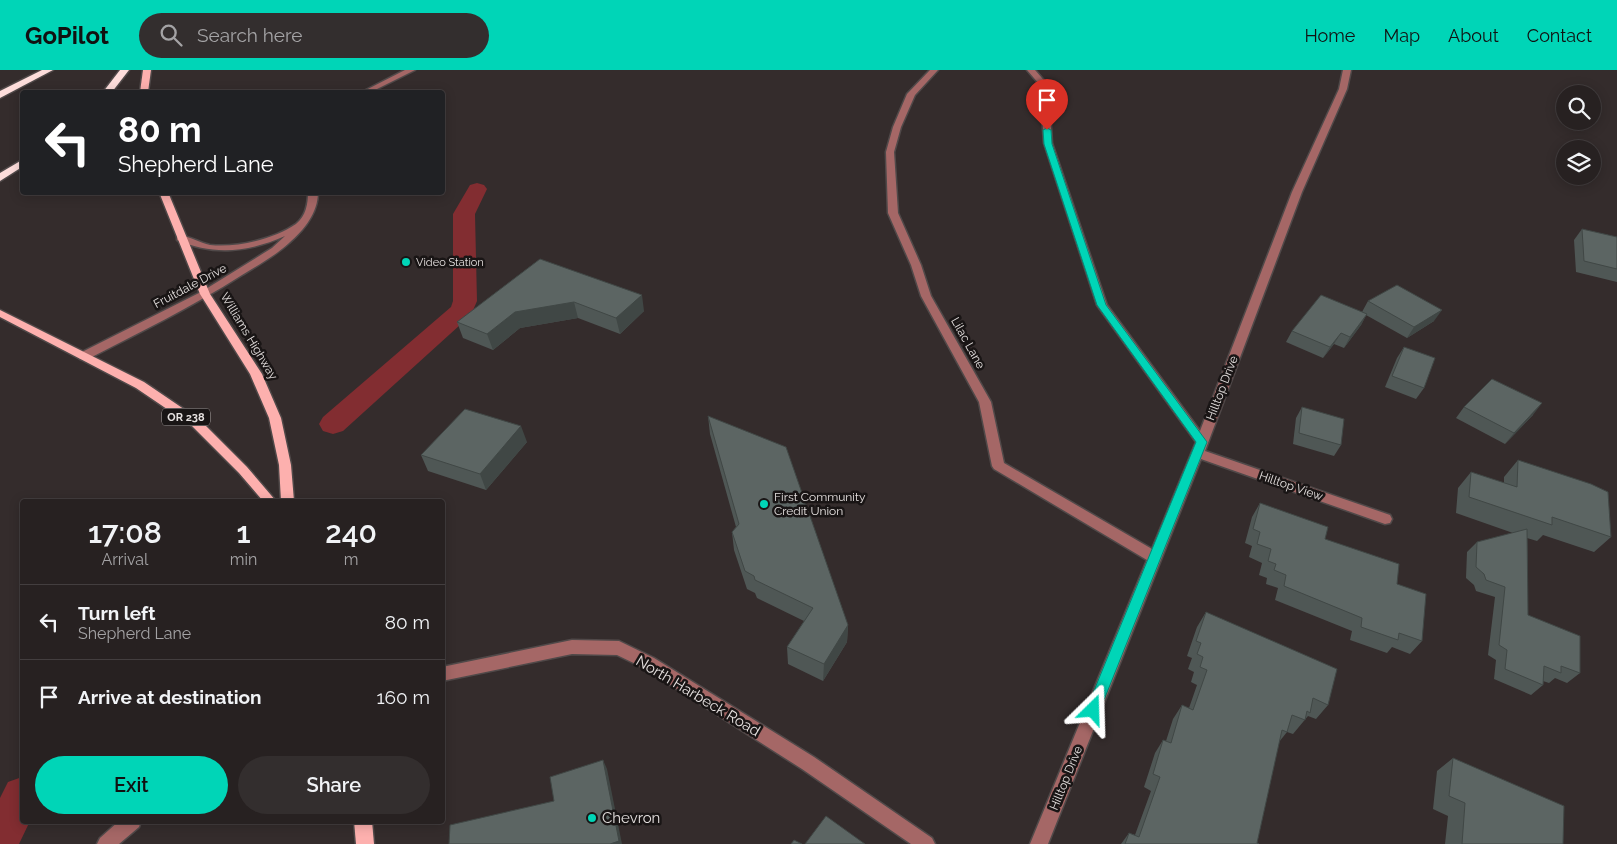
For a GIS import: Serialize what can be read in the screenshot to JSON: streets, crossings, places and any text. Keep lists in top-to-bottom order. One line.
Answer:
{"streets":{"main road":["Williams Highway","OR 238"],"street":["Fruitdale Drive","Lilac Lane","Hilltop Drive","Hilltop View","North Harbeck Road"]},"crossings":[["Fruitdale Drive","Williams Highway"],["Fruitdale Drive","OR 238"],["Lilac Lane","Hilltop Drive"],["Hilltop Drive","Hilltop View"]],"places":["Video Station","First Community Credit Union","Chevron"],"page":{"header":"GoPilot","search":"Search here","nav":["Home","Map","About","Contact"],"turn":["80 m","Shepherd Lane"],"eta":["17:08","Arrival","1","min","240","m"],"list":[{"name":"Turn left","note":"Shepherd Lane","value":"80 m"},{"name":"Arrive at destination","value":"160 m"}],"buttons":["Exit","Share"]}}
